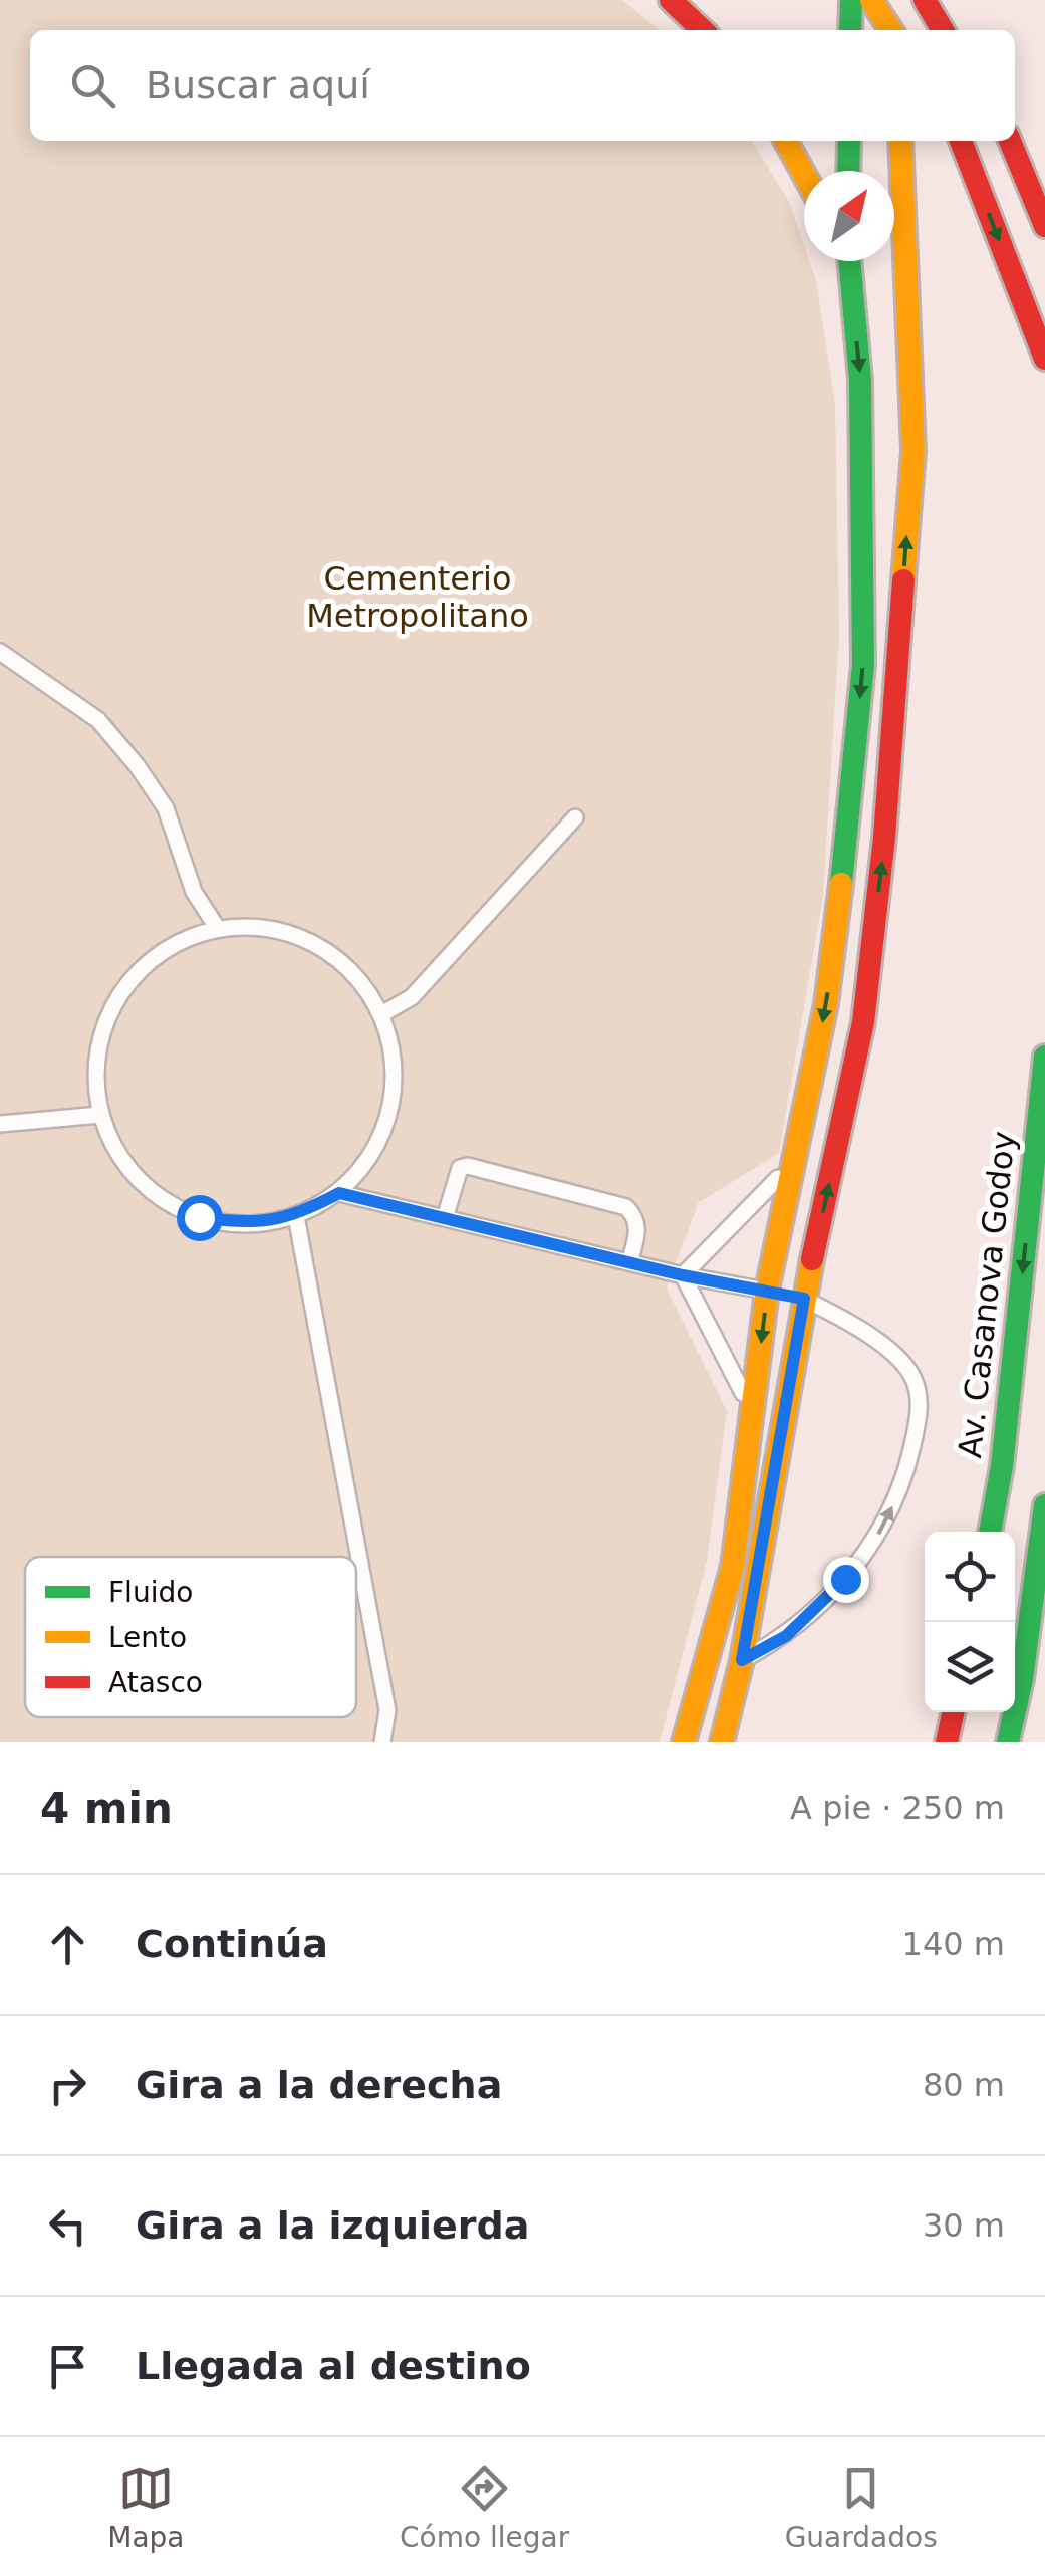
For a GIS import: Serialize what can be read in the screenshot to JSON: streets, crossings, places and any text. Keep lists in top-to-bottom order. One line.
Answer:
{"streets":{"street":["Av. Casanova Godoy"]},"parks":["Cementerio Metropolitano"],"legend":["Fluido","Lento","Atasco"],"north":"top right","page":{"search":"Buscar aquí","heading":["4 min","A pie · 250 m"],"list":[["Continúa","140 m"],["Gira a la derecha","80 m"],["Gira a la izquierda","30 m"],"Llegada al destino"],"nav":["Mapa","Cómo llegar","Guardados"]}}
